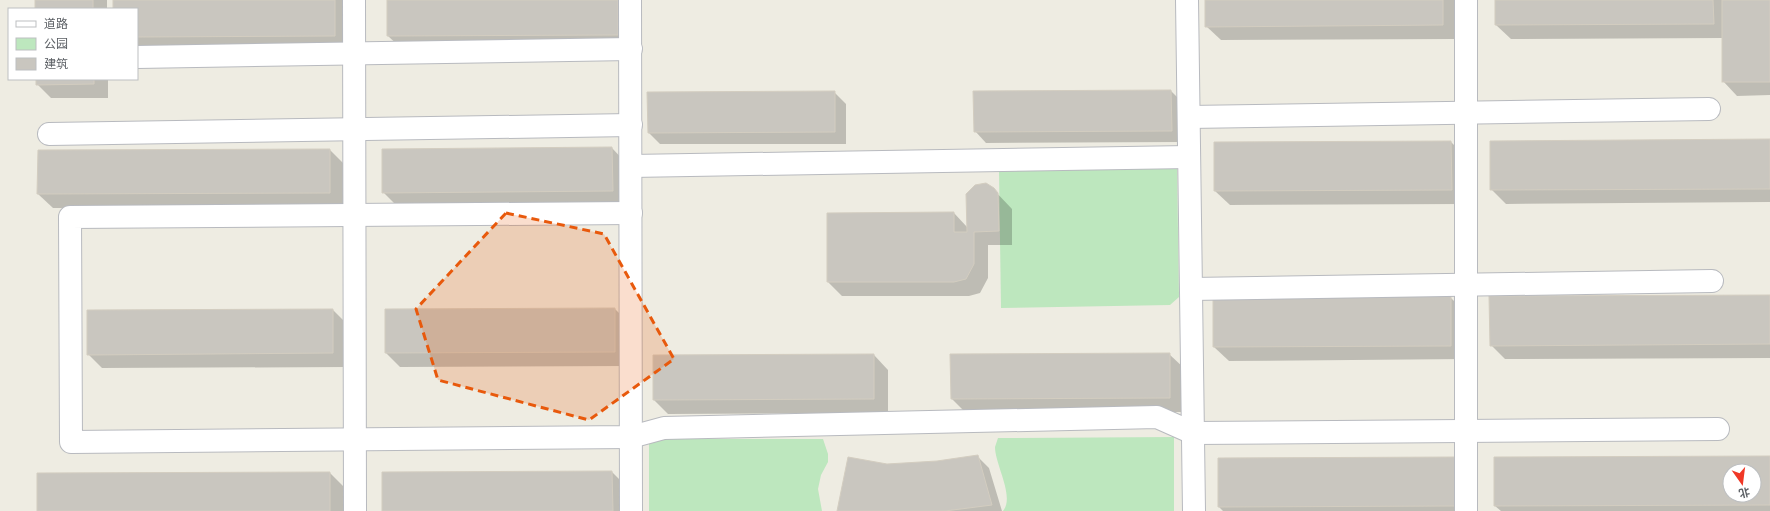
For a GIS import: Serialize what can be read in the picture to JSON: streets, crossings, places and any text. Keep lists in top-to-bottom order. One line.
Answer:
{"legend":["道路","公园","建筑"],"north":"bottom"}
